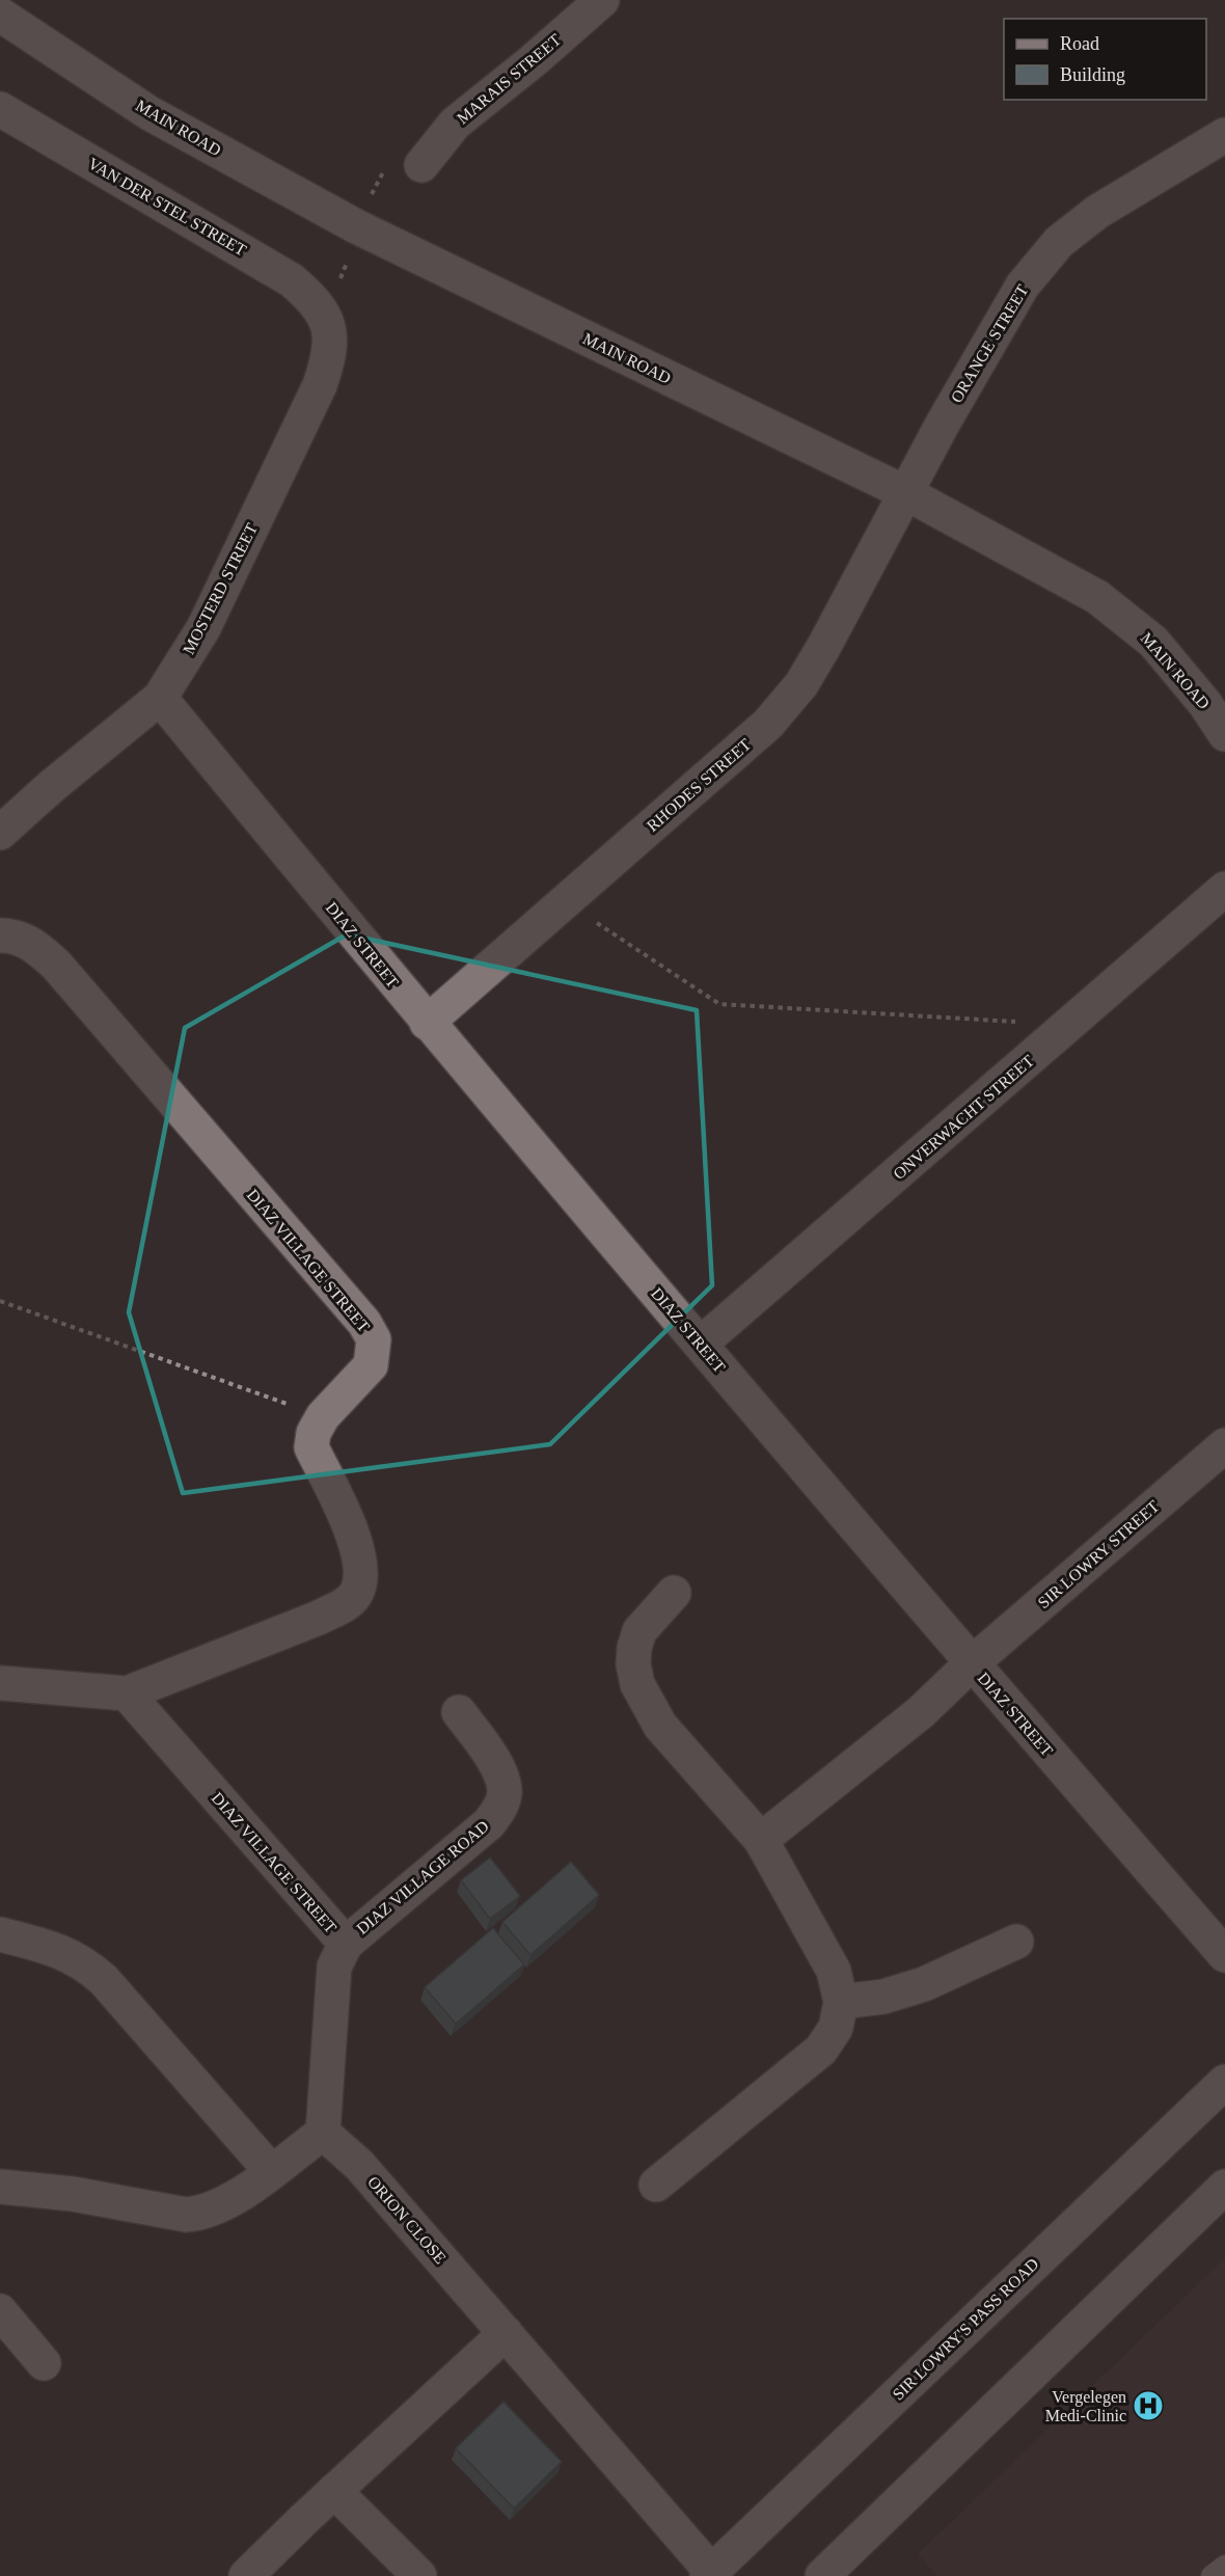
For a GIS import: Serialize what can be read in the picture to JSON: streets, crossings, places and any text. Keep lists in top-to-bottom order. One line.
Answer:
{"streets":{"street":["MARAIS STREET","MAIN ROAD","VAN DER STEL STREET","ORANGE STREET","MOSTERD STREET","RHODES STREET","DIAZ STREET","ONVERWACHT STREET","DIAZ VILLAGE STREET","SIR LOWRY STREET","DIAZ VILLAGE ROAD","ORION CLOSE","SIR LOWRY'S PASS ROAD"]},"crossings":[["MAIN ROAD","ORANGE STREET"],["MAIN ROAD","RHODES STREET"],["VAN DER STEL STREET","MOSTERD STREET"],["ORANGE STREET","RHODES STREET"],["MOSTERD STREET","DIAZ STREET"],["RHODES STREET","DIAZ STREET"],["DIAZ STREET","ONVERWACHT STREET"],["DIAZ STREET","SIR LOWRY STREET"],["DIAZ VILLAGE STREET","DIAZ VILLAGE ROAD"],["DIAZ VILLAGE STREET","ORION CLOSE"],["ORION CLOSE","SIR LOWRY'S PASS ROAD"]],"places":{"hospital":["Vergelegen Medi-Clinic"]},"legend":["Road","Building"]}
